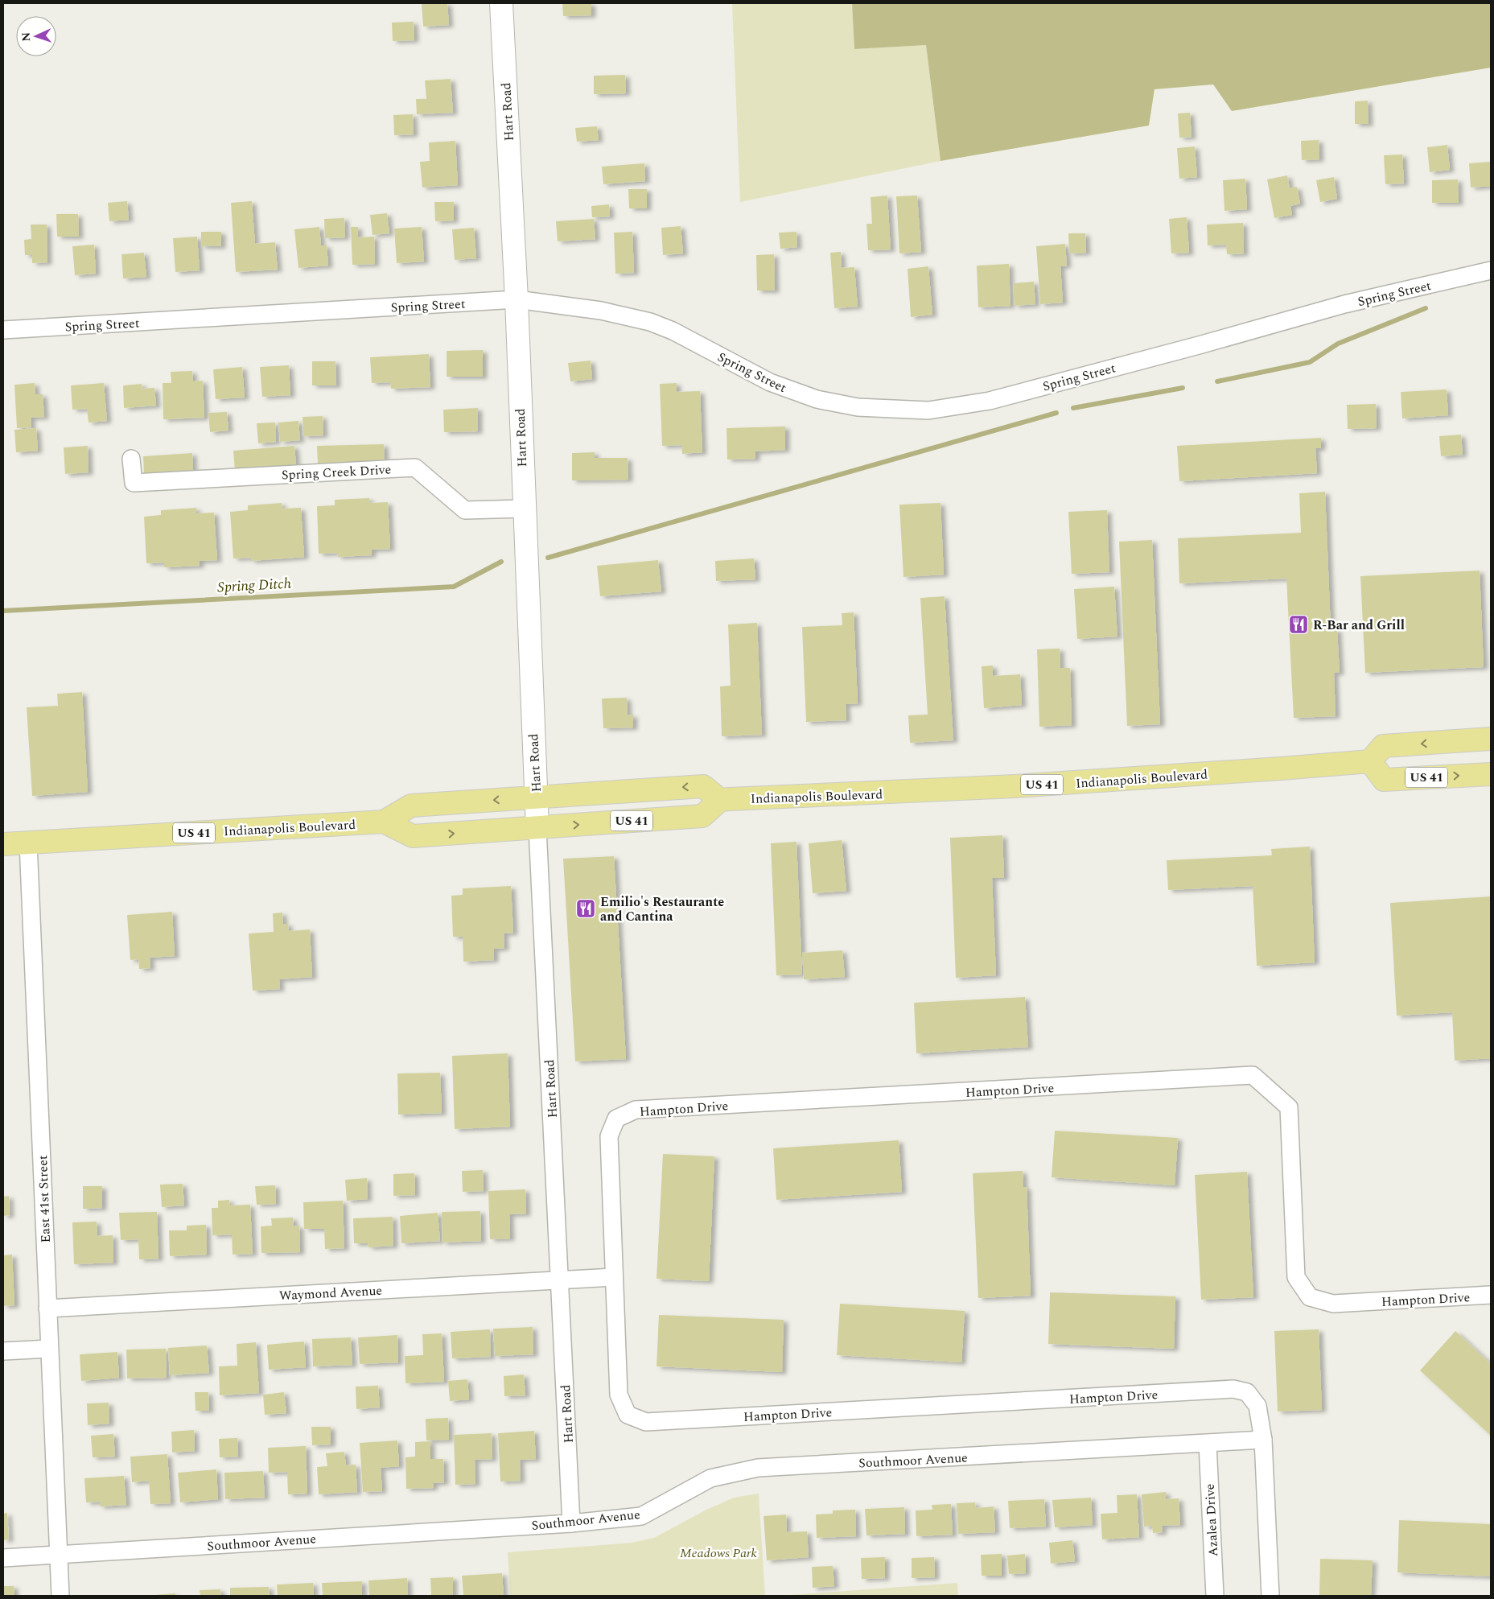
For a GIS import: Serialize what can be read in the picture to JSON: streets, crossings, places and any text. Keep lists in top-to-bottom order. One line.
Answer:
{"streets":{"highway":["US 41","Indianapolis Boulevard"],"street":["Hart Road","Spring Street","Spring Creek Drive","Hampton Drive","East 41st Street","Waymond Avenue","Southmoor Avenue","Azalea Drive"]},"crossings":[["Hart Road","Spring Street"],["Hart Road","Spring Creek Drive"],["Hart Road","Indianapolis Boulevard"],["Hart Road","Waymond Avenue"],["Hart Road","Southmoor Avenue"],["US 41","Indianapolis Boulevard"],["Indianapolis Boulevard","East 41st Street"],["Hampton Drive","Waymond Avenue"],["East 41st Street","Waymond Avenue"],["East 41st Street","Southmoor Avenue"],["Southmoor Avenue","Azalea Drive"]],"water":["Spring Ditch"],"parks":["Meadows Park"],"places":{"restaurant":["R-Bar and Grill","Emilio's Restaurante and Cantina"]},"north":"left"}
